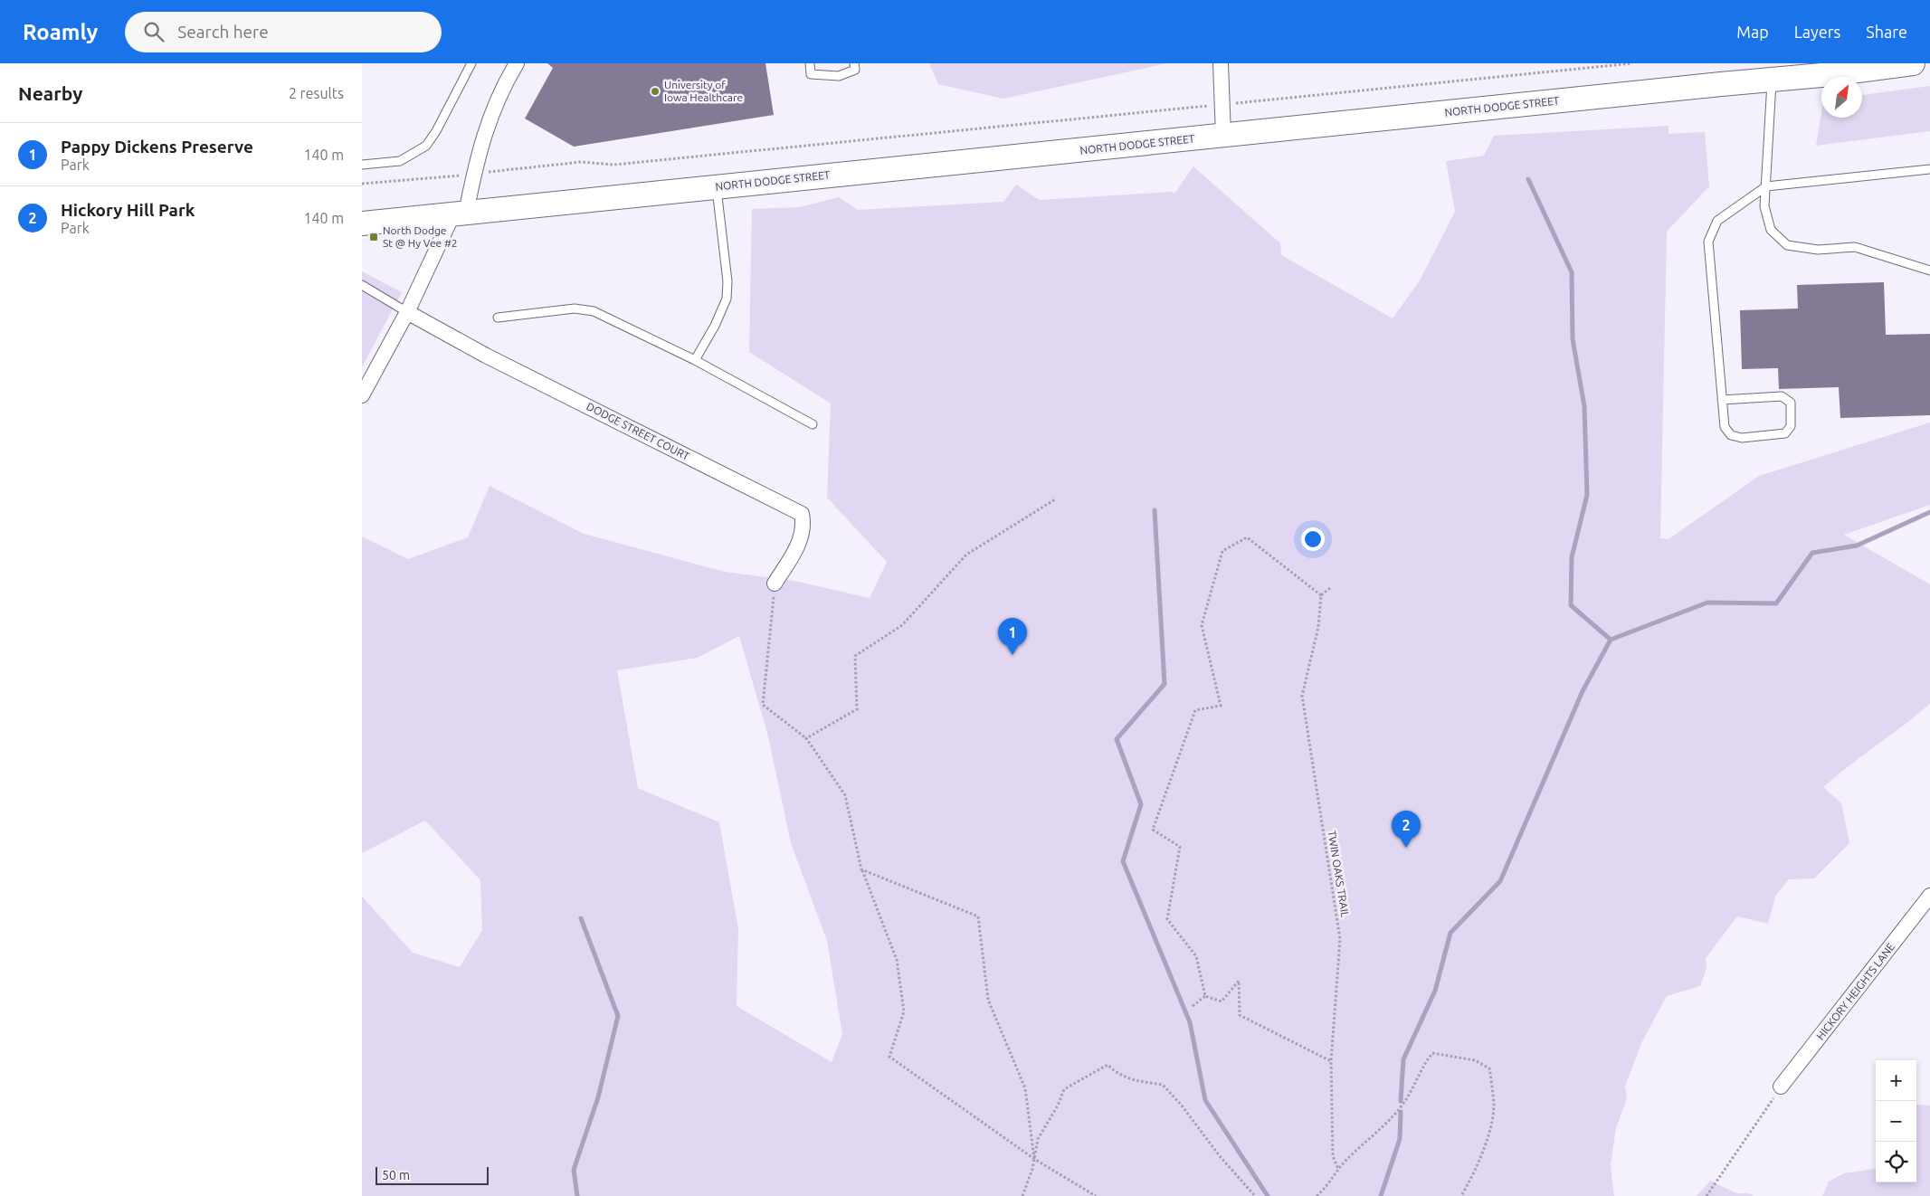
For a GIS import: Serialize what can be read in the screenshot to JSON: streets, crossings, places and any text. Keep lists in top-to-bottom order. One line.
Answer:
{"streets":{"main road":["NORTH DODGE STREET"],"street":["DODGE STREET COURT","HICKORY HEIGHTS LANE"],"path":["TWIN OAKS TRAIL"]},"places":{"other":["University of Iowa Healthcare"],"transit":["North Dodge St @ Hy Vee #2"]},"scale_bar":"50 m","north":"top right","page":{"header":"Roamly","search":"Search here","nav":["Map","Layers","Share"],"heading":["Nearby","2 results"],"list":[{"mark":"1","name":"Pappy Dickens Preserve","note":"Park","value":"140 m"},{"mark":"2","name":"Hickory Hill Park","note":"Park","value":"140 m"}],"pins":["1","2"],"map_buttons":["+","−"],"scale":"50 m"}}
